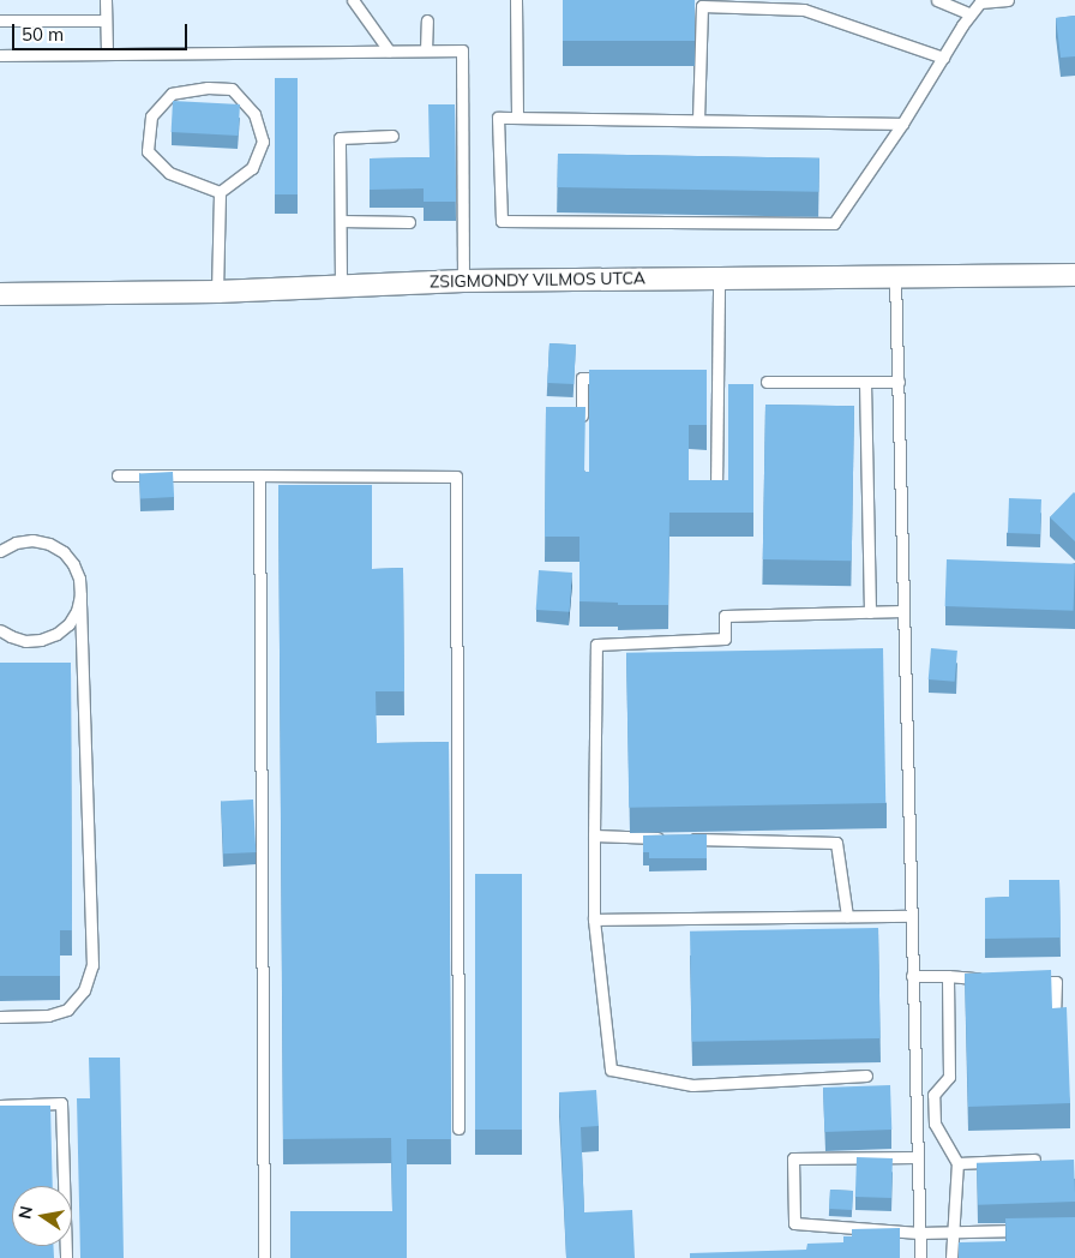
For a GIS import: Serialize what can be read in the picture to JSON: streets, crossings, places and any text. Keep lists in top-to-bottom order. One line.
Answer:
{"streets":{"street":["ZSIGMONDY VILMOS UTCA"]},"scale_bar":"50 m","north":"left"}
